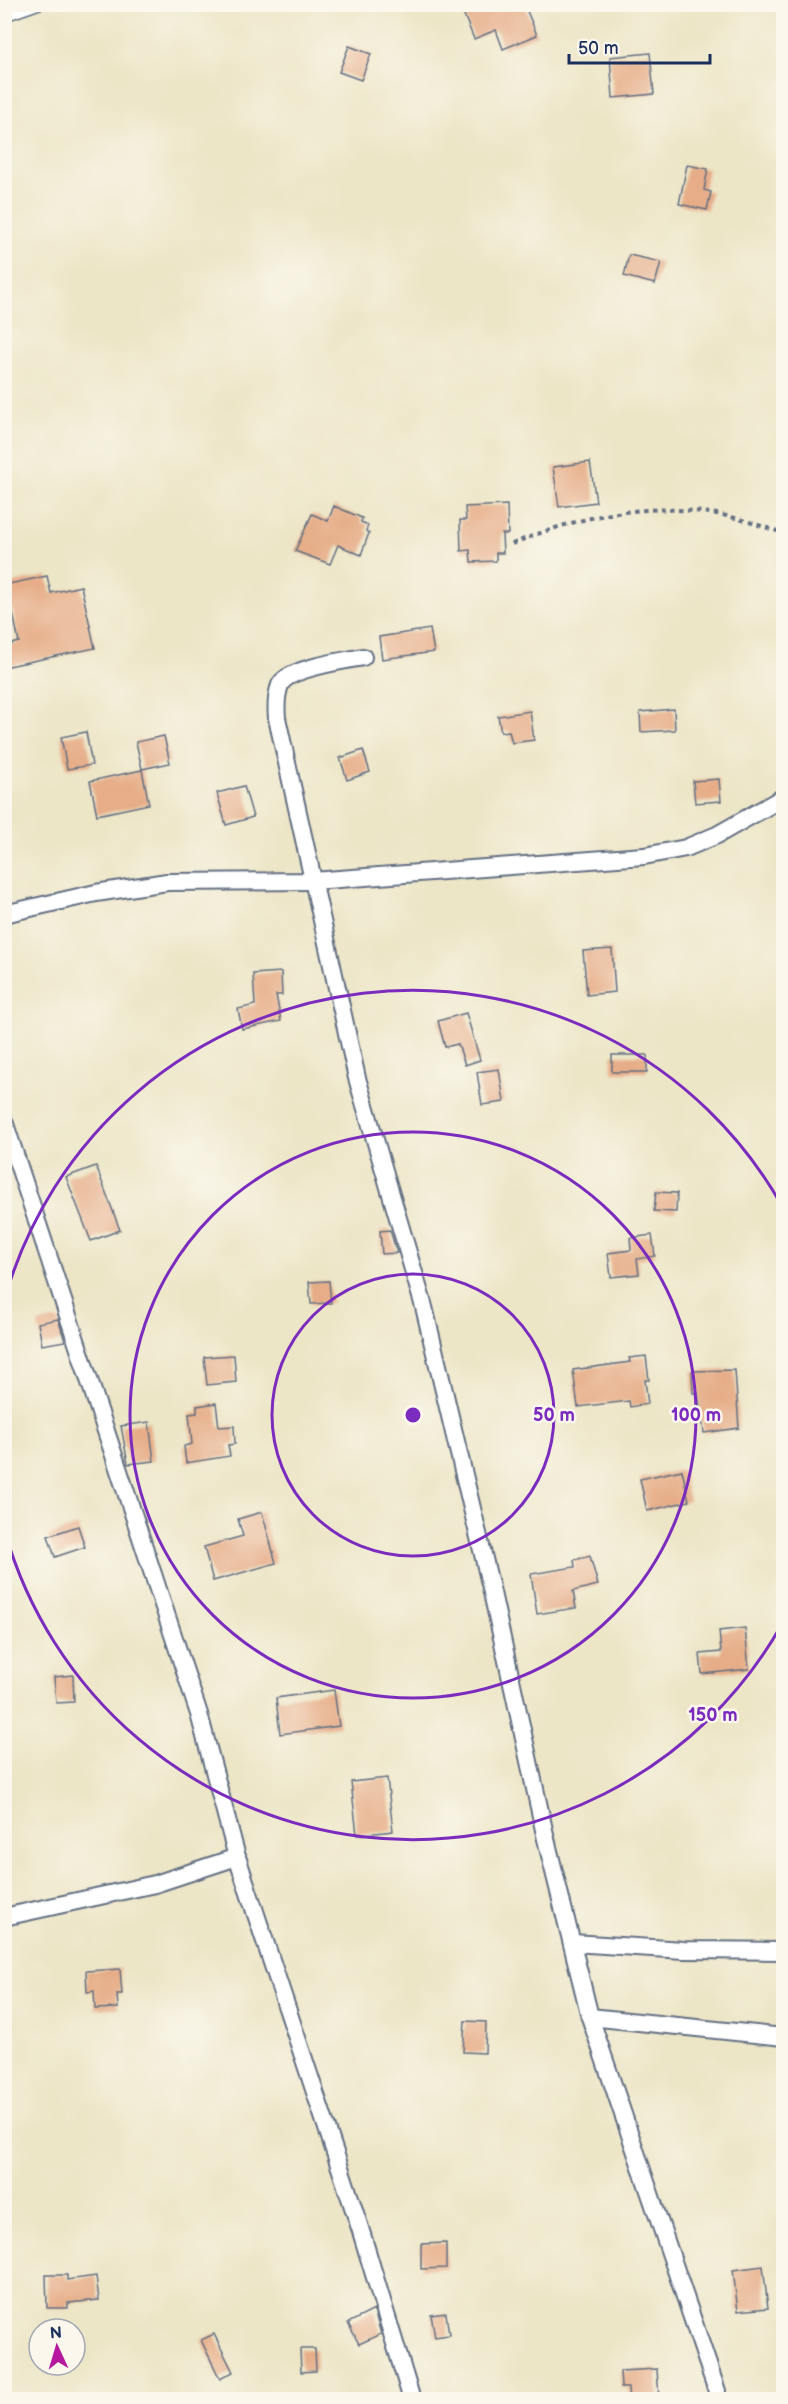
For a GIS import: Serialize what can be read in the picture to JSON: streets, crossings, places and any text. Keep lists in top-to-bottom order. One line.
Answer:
{"scale_bar":"50 m","north":"top","rings":["50 m","100 m","150 m"]}
